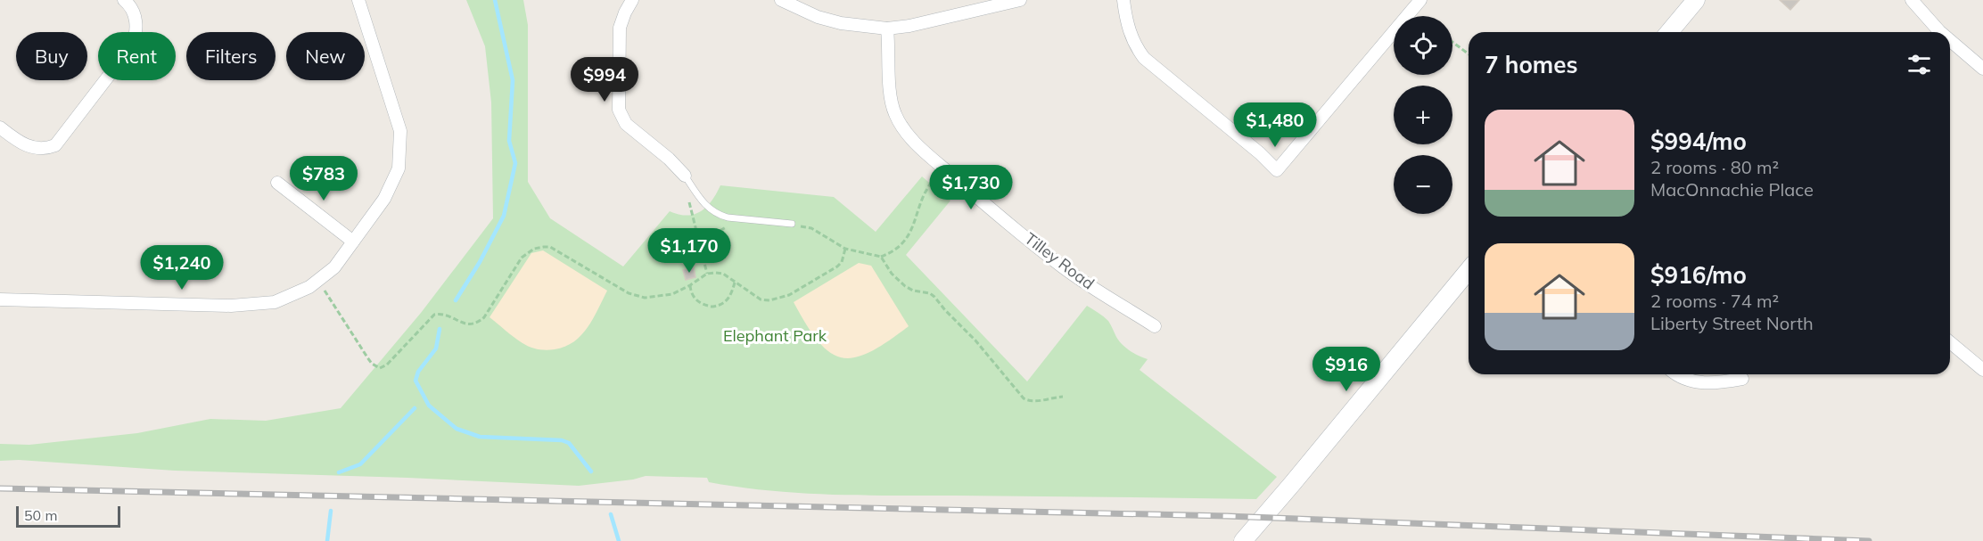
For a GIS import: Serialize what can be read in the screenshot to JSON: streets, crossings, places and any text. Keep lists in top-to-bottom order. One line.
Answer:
{"streets":{"street":["Tilley Road"]},"parks":["Elephant Park"],"scale_bar":"50 m","page":{"map_buttons":["+","−"],"chip":["Buy","Rent","Filters","New"],"heading":"7 homes","price":["$994","$1,480","$783","$1,730","$1,170","$1,240","$916"],"list":[{"name":"$994/mo","note":"2 rooms · 80 m² · MacOnnachie Place"},{"name":"$916/mo","note":"2 rooms · 74 m² · Liberty Street North"}],"scale":"50 m"}}
